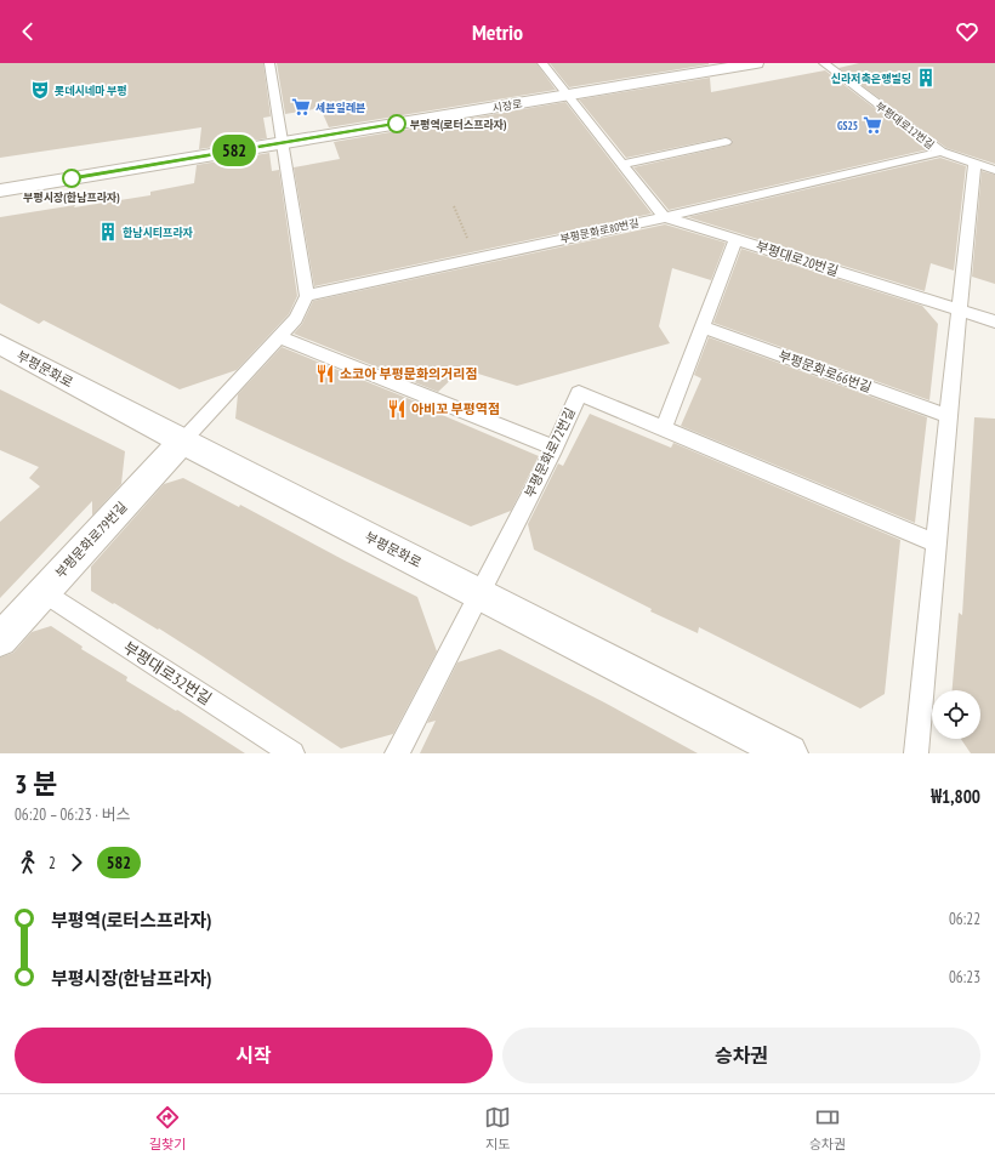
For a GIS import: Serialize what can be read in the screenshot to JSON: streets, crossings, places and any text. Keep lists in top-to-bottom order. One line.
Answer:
{"streets":{"street":["시장로","부평문화로","부평문화로79번길"],"lane":["부평대로12번길","부평문화로80번길","부평대로20번길","부평문화로66번길","부평문화로72번길","부평대로32번길"]},"crossings":[["부평대로12번길","부평문화로80번길"],["부평문화로80번길","부평대로20번길"],["부평문화로","부평문화로72번길"],["부평문화로","부평문화로79번길"],["부평문화로79번길","부평대로32번길"]],"places":{"building":["신라저축은행빌딩","한남시티프라자"],"theatre":["롯데시네마 부평"],"supermarket":["세븐일레븐","GS25"],"other":["부평역(로터스프라자)","부평시장(한남프라자)"],"restaurant":["소코아 부평문화의거리점","아비꼬 부평역점"]},"lines":["bus line 582"],"page":{"header":"Metrio","on_map":"582","heading":["3 분","06:20 – 06:23 · 버스","₩1,800"],"legs":["2","582"],"list":[{"name":"부평역(로터스프라자)","value":"06:22"},{"name":"부평시장(한남프라자)","value":"06:23"}],"buttons":["시작","승차권"],"tabs":["길찾기","지도","승차권"]}}
